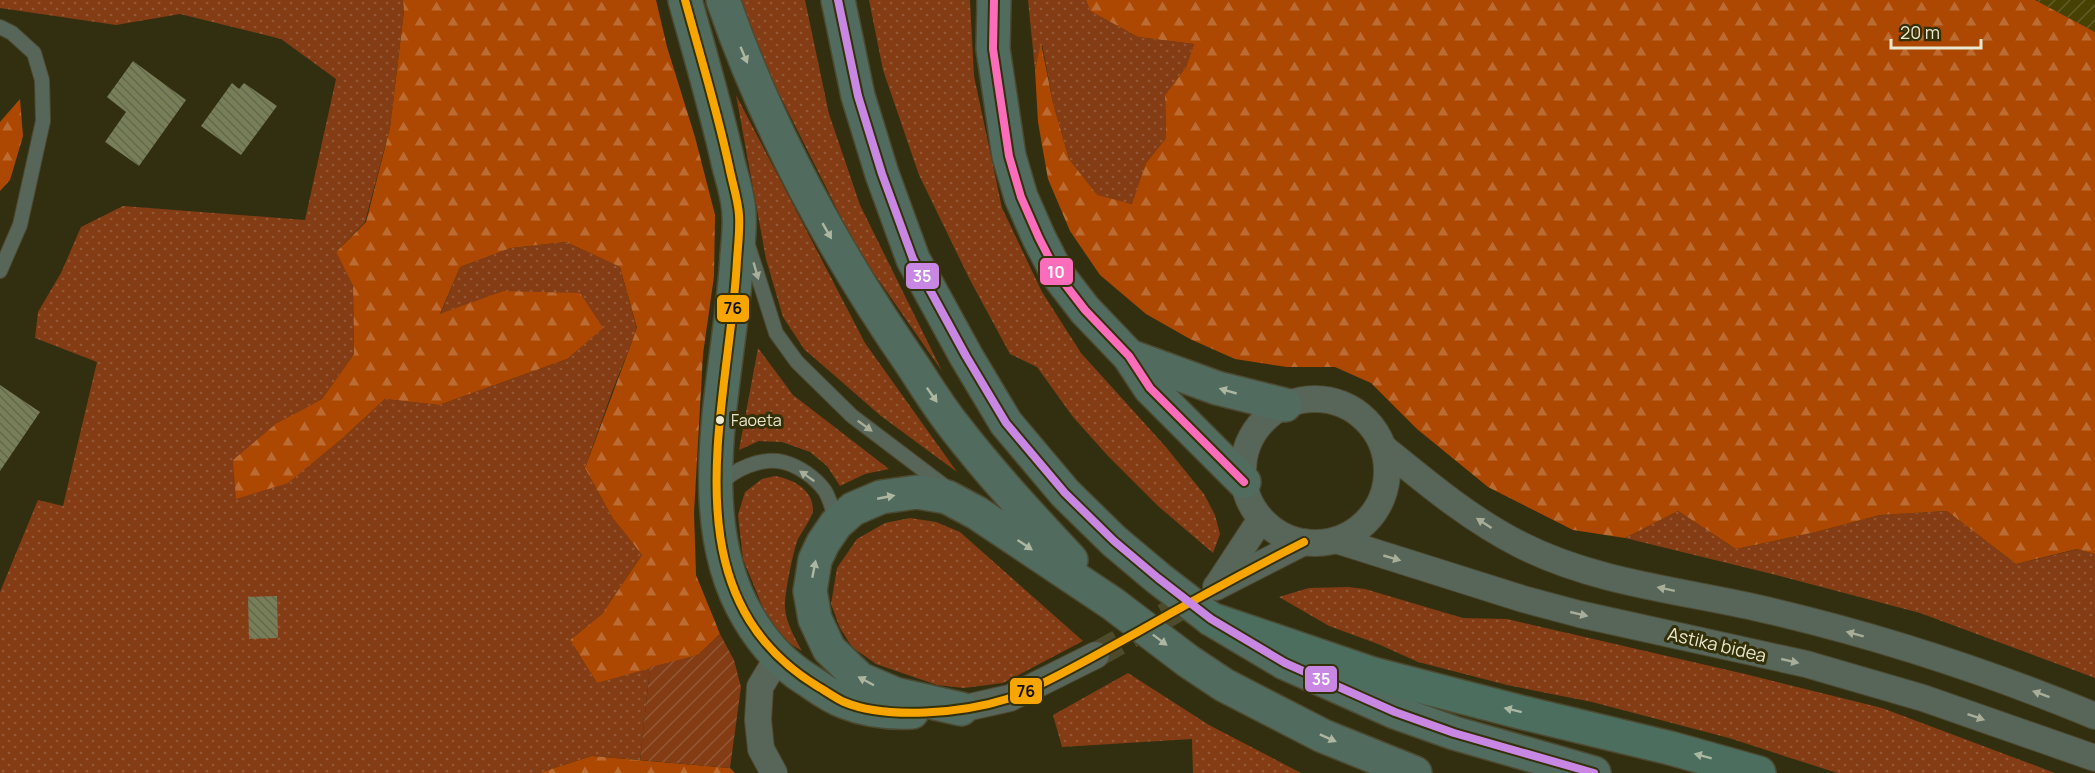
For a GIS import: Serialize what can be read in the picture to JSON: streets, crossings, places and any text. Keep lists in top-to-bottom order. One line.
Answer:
{"streets":{"street":["Astika bidea"]},"places":["Faoeta"],"lines":["transit line 76","transit line 35","transit line 10"],"scale_bar":"20 m"}
